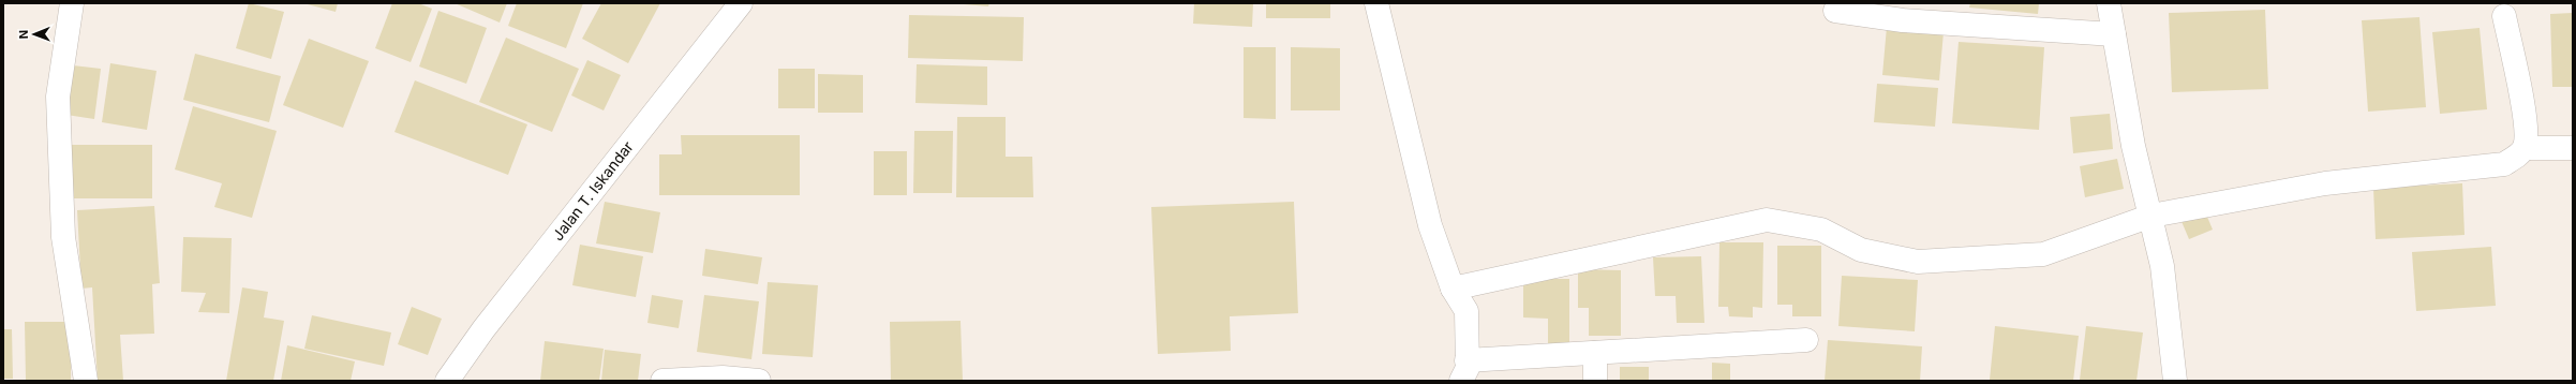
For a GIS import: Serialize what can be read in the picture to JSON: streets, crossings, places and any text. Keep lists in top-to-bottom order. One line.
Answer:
{"streets":{"street":["Jalan T. Iskandar"]},"north":"left"}
